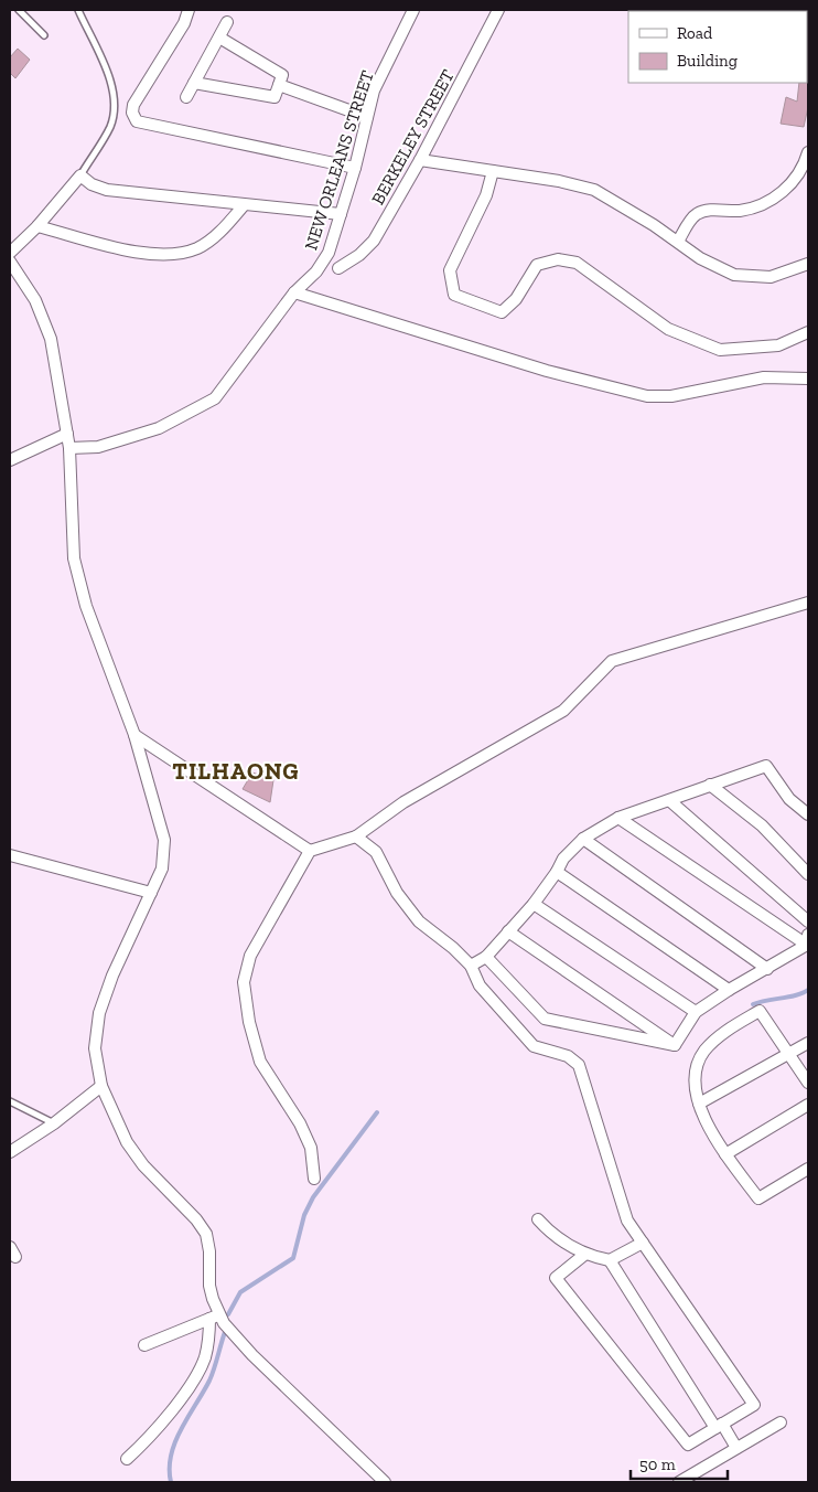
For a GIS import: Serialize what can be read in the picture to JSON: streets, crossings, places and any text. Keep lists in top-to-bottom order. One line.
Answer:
{"streets":{"street":["BERKELEY STREET","NEW ORLEANS STREET"]},"districts":["TILHAONG"],"legend":["Road","Building"],"scale_bar":"50 m"}
